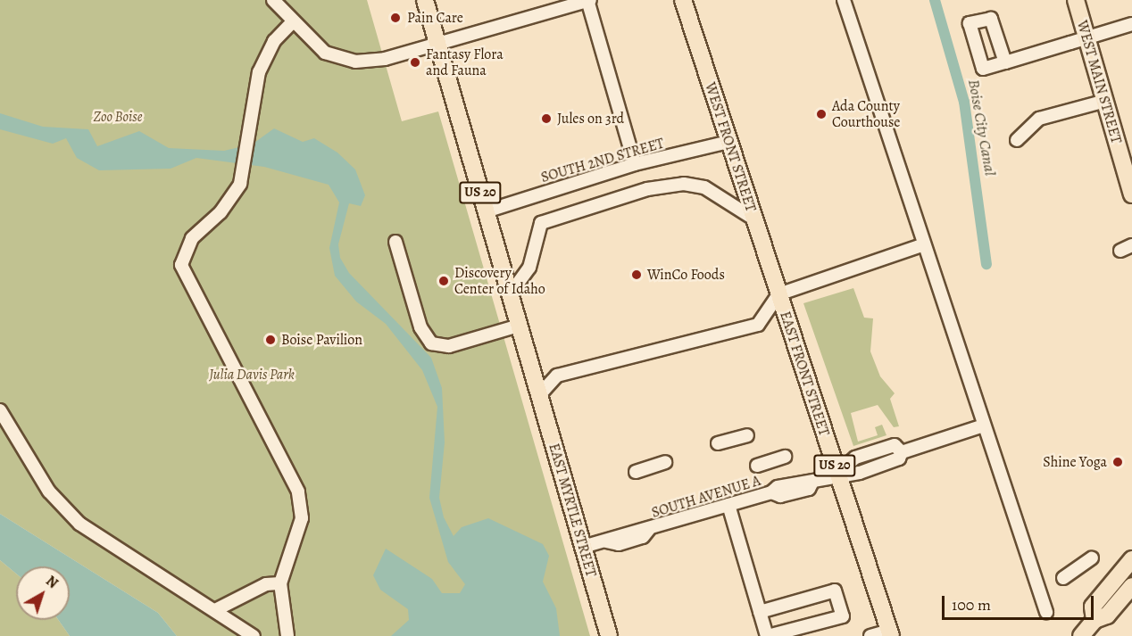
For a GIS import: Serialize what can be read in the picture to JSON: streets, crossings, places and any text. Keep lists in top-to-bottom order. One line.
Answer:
{"streets":{"main road":["WEST MAIN STREET","WEST FRONT STREET","US 20","EAST FRONT STREET","EAST MYRTLE STREET"],"street":["SOUTH 2ND STREET","SOUTH AVENUE A"]},"crossings":[["WEST FRONT STREET","SOUTH 2ND STREET"],["WEST FRONT STREET","EAST FRONT STREET"],["SOUTH 2ND STREET","US 20"],["US 20","EAST MYRTLE STREET"],["EAST FRONT STREET","SOUTH AVENUE A"],["SOUTH AVENUE A","EAST MYRTLE STREET"]],"water":["Boise City Canal"],"parks":["Zoo Boise","Julia Davis Park"],"places":["Pain Care","Fantasy Flora and Fauna","Ada County Courthouse","Jules on 3rd","WinCo Foods","Discovery Center of Idaho","Boise Pavilion","Shine Yoga"],"scale_bar":"100 m","north":"top right"}
